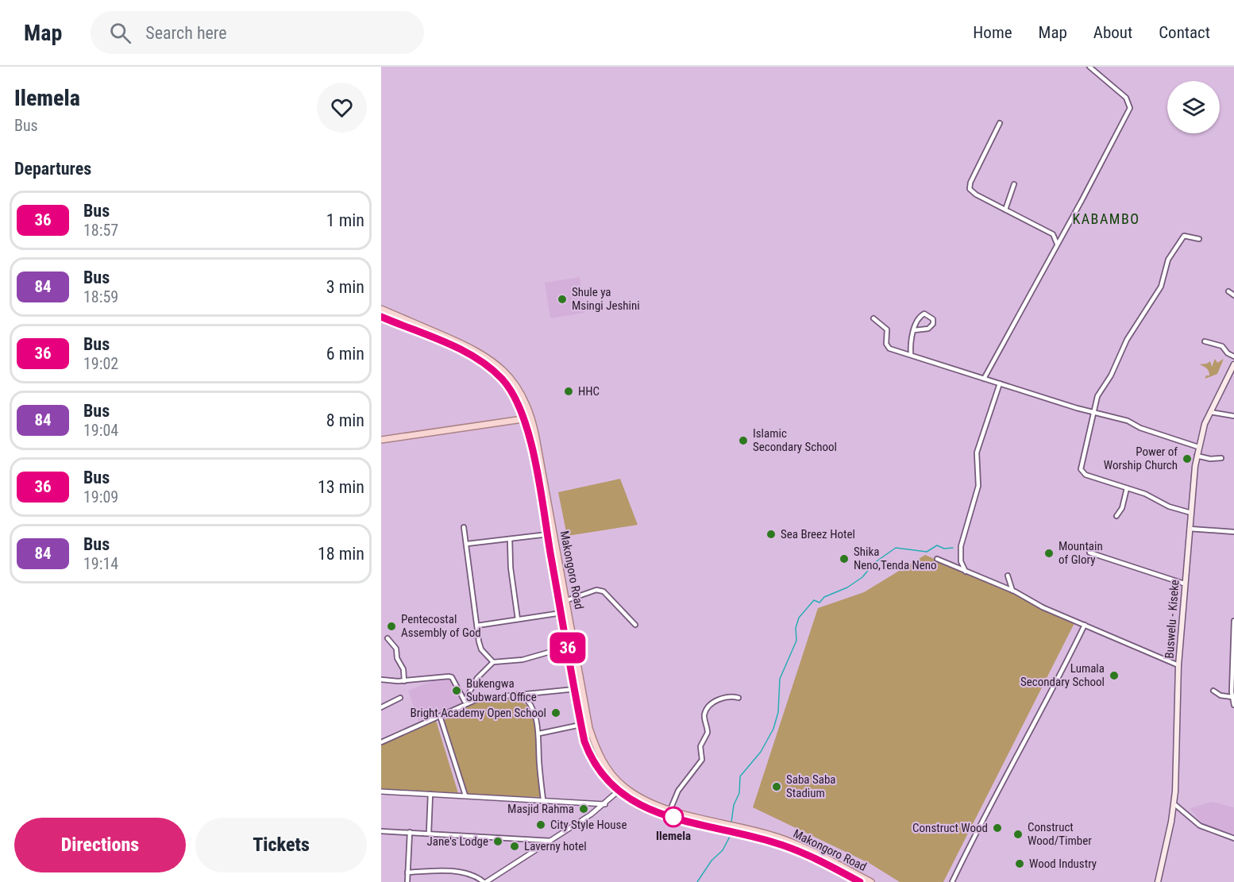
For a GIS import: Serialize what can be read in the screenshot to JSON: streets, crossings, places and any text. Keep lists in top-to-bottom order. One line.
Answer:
{"streets":{"main road":["Makongoro Road","Buswelu - Kiseke"]},"districts":["KABAMBO"],"places":["Shule ya Msingi Jeshini","HHC","Islamic Secondary School","Power of Worship Church","Sea Breez Hotel","Mountain of Glory","Shika Neno,Tenda Neno","Pentecostal Assembly of God","Lumala Secondary School","Bukengwa Subward Office","Bright Academy Open School","Saba Saba Stadium","Masjid Rahma","Ilemela","City Style House","Construct Wood","Construct Wood/Timber","Jane's Lodge","Laverny hotel","Wood Industry"],"lines":["bus line 36"],"page":{"header":"Map","search":"Search here","nav":["Home","Map","About","Contact"],"heading":[["Ilemela","Bus"],"Departures"],"on_map":"36","list":[{"mark":"36","name":"Bus","note":"18:57","value":"1 min"},{"mark":"84","name":"Bus","note":"18:59","value":"3 min"},{"mark":"36","name":"Bus","note":"19:02","value":"6 min"},{"mark":"84","name":"Bus","note":"19:04","value":"8 min"},{"mark":"36","name":"Bus","note":"19:09","value":"13 min"},{"mark":"84","name":"Bus","note":"19:14","value":"18 min"}],"buttons":["Directions","Tickets"]}}
